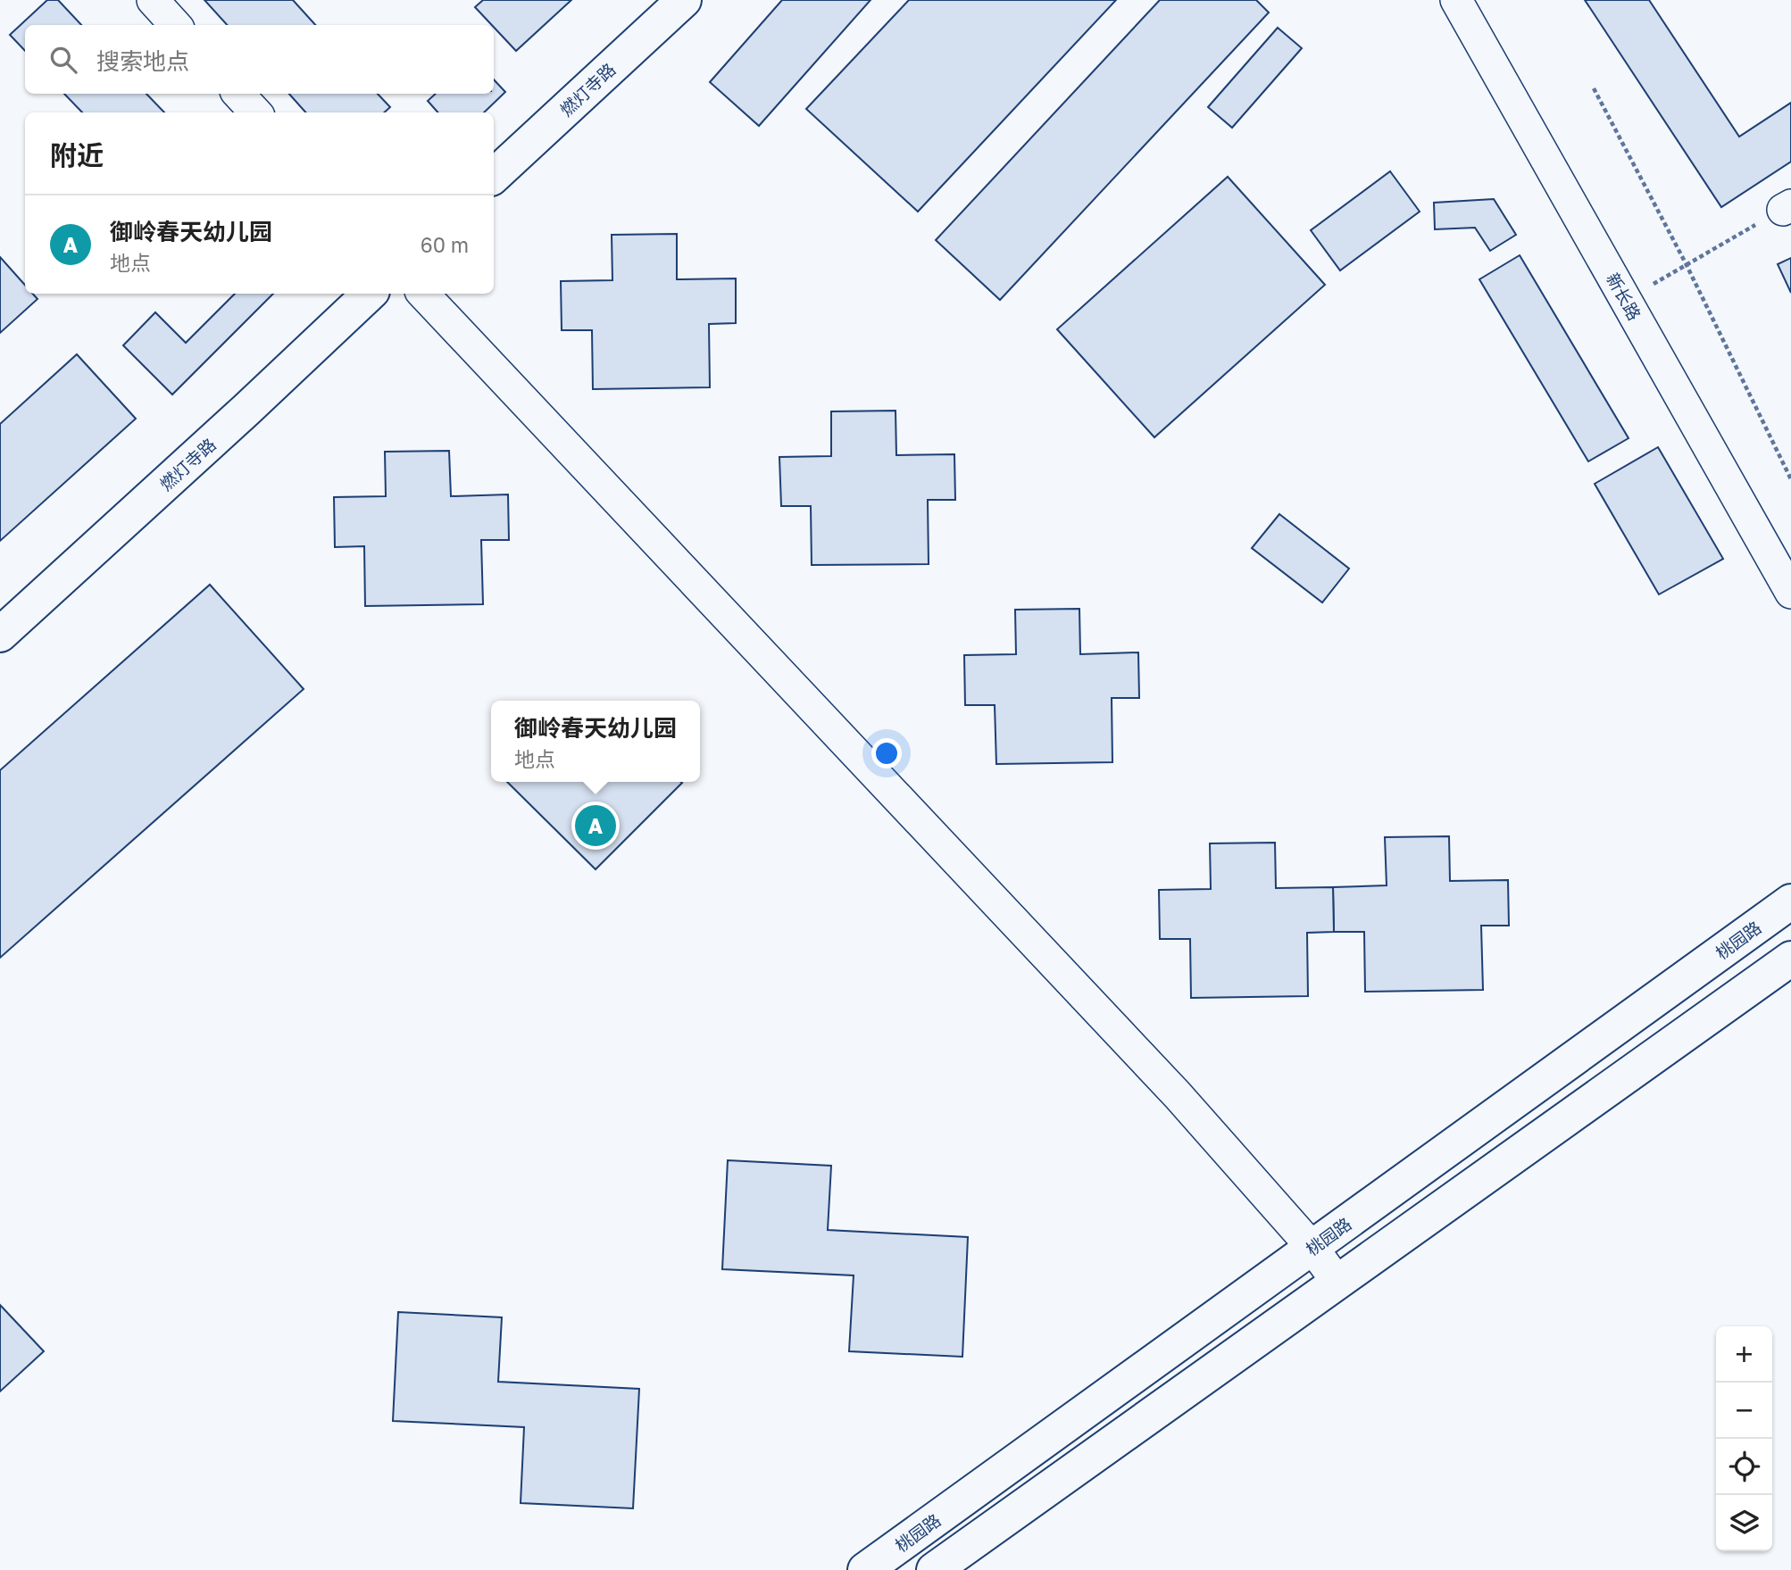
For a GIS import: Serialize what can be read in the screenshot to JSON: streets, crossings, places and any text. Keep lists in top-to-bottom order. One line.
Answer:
{"streets":{"main road":["燃灯寺路","桃园路"],"street":["新长路"]},"page":{"search":"搜索地点","heading":"附近","list":[{"mark":"A","name":"御岭春天幼儿园","note":"地点","value":"60 m"}],"popup":["御岭春天幼儿园","地点"],"pins":"A","map_buttons":["+","−"]}}
